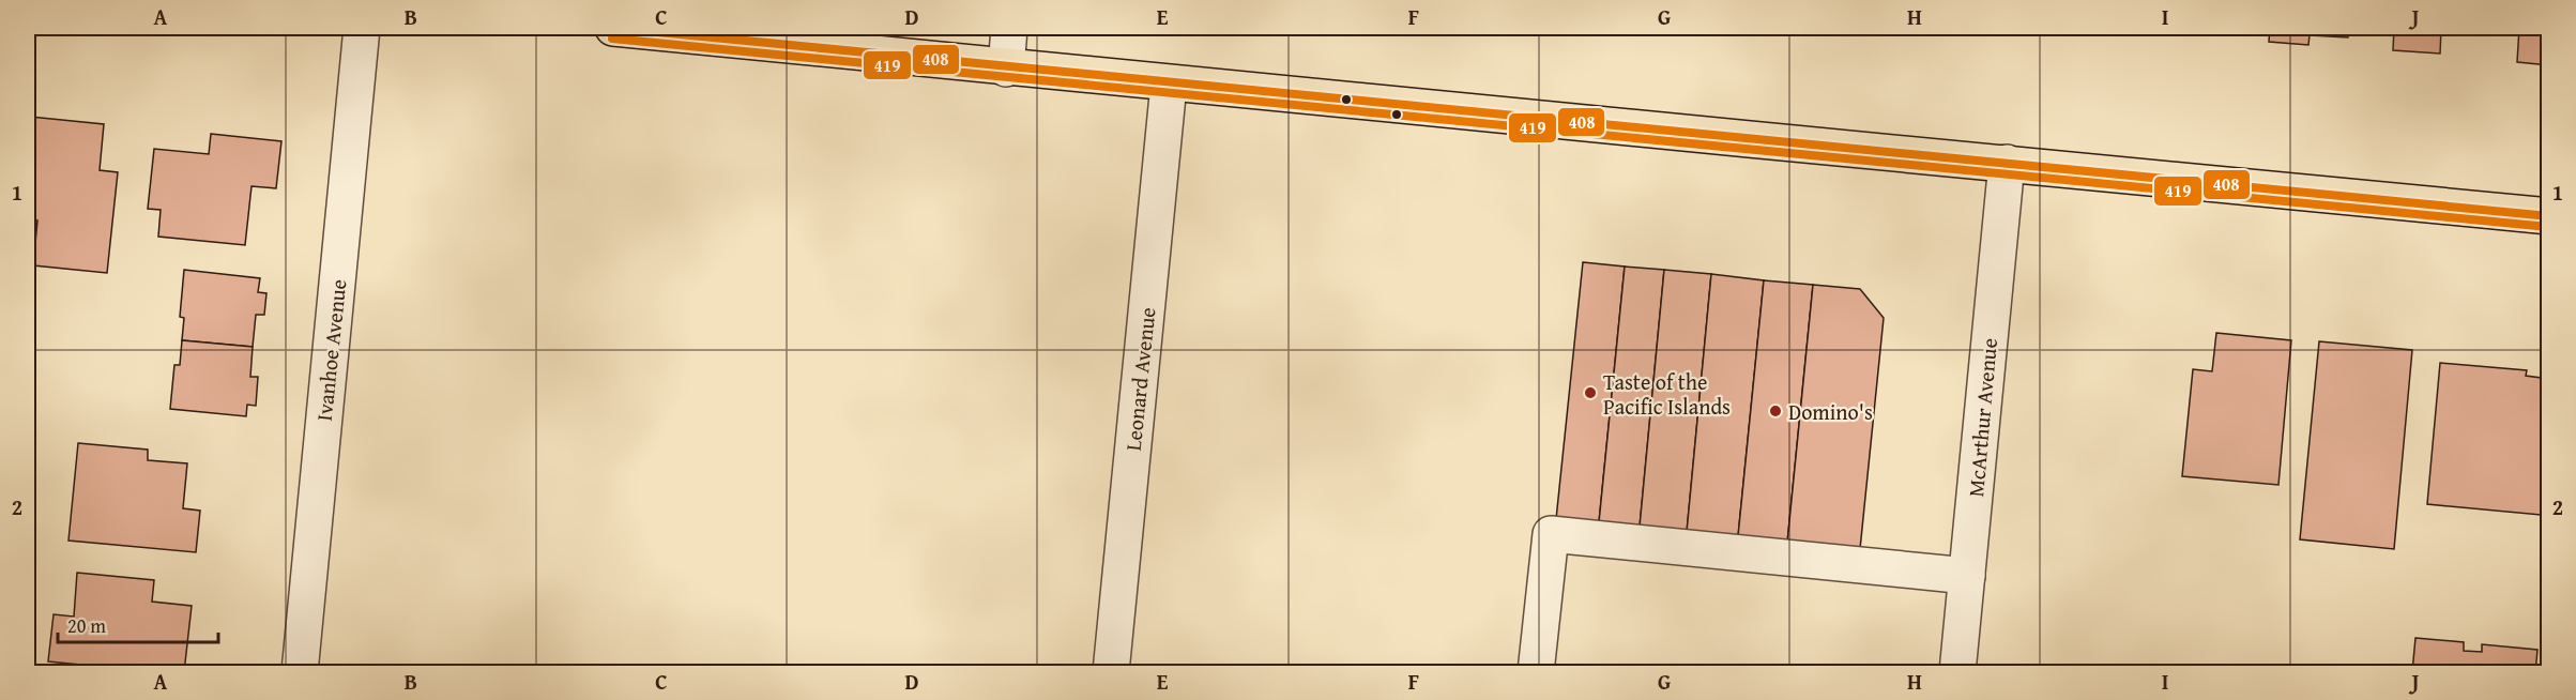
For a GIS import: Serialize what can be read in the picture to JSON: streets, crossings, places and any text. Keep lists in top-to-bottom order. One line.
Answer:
{"streets":{"street":["Ivanhoe Avenue","Leonard Avenue","McArthur Avenue"]},"places":["Taste of the Pacific Islands","Domino's"],"lines":["transit line 408","transit line 419"],"scale_bar":"20 m","grid":{"columns":["A","B","C","D","E","F","G","H","I","J"],"rows":["1","2"]}}
